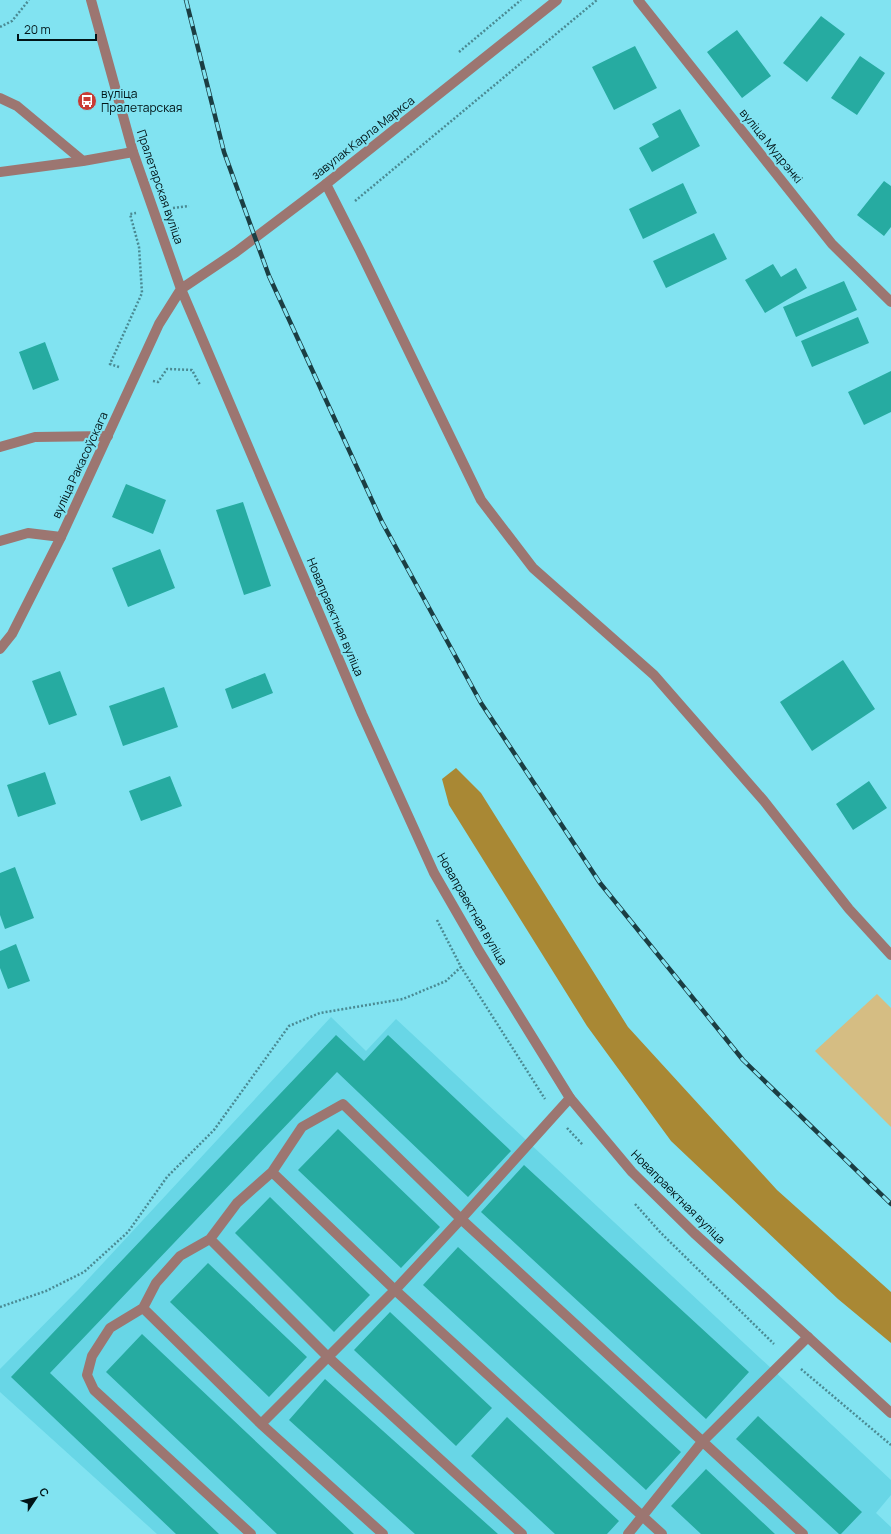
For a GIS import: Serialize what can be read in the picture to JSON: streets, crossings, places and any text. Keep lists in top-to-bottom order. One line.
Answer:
{"streets":{"street":["завулак Карла Маркса","вуліца Мудрэнкі","Пралетарская вуліца","вуліца Ракасоўскага","Новапраектная вуліца"]},"crossings":[["завулак Карла Маркса","Пралетарская вуліца"],["завулак Карла Маркса","вуліца Ракасоўскага"],["завулак Карла Маркса","Новапраектная вуліца"],["Пралетарская вуліца","вуліца Ракасоўскага"],["Пралетарская вуліца","Новапраектная вуліца"],["вуліца Ракасоўскага","Новапраектная вуліца"]],"places":{"bus stop":["вуліца Пралетарская"]},"scale_bar":"20 m","north":"top right"}
